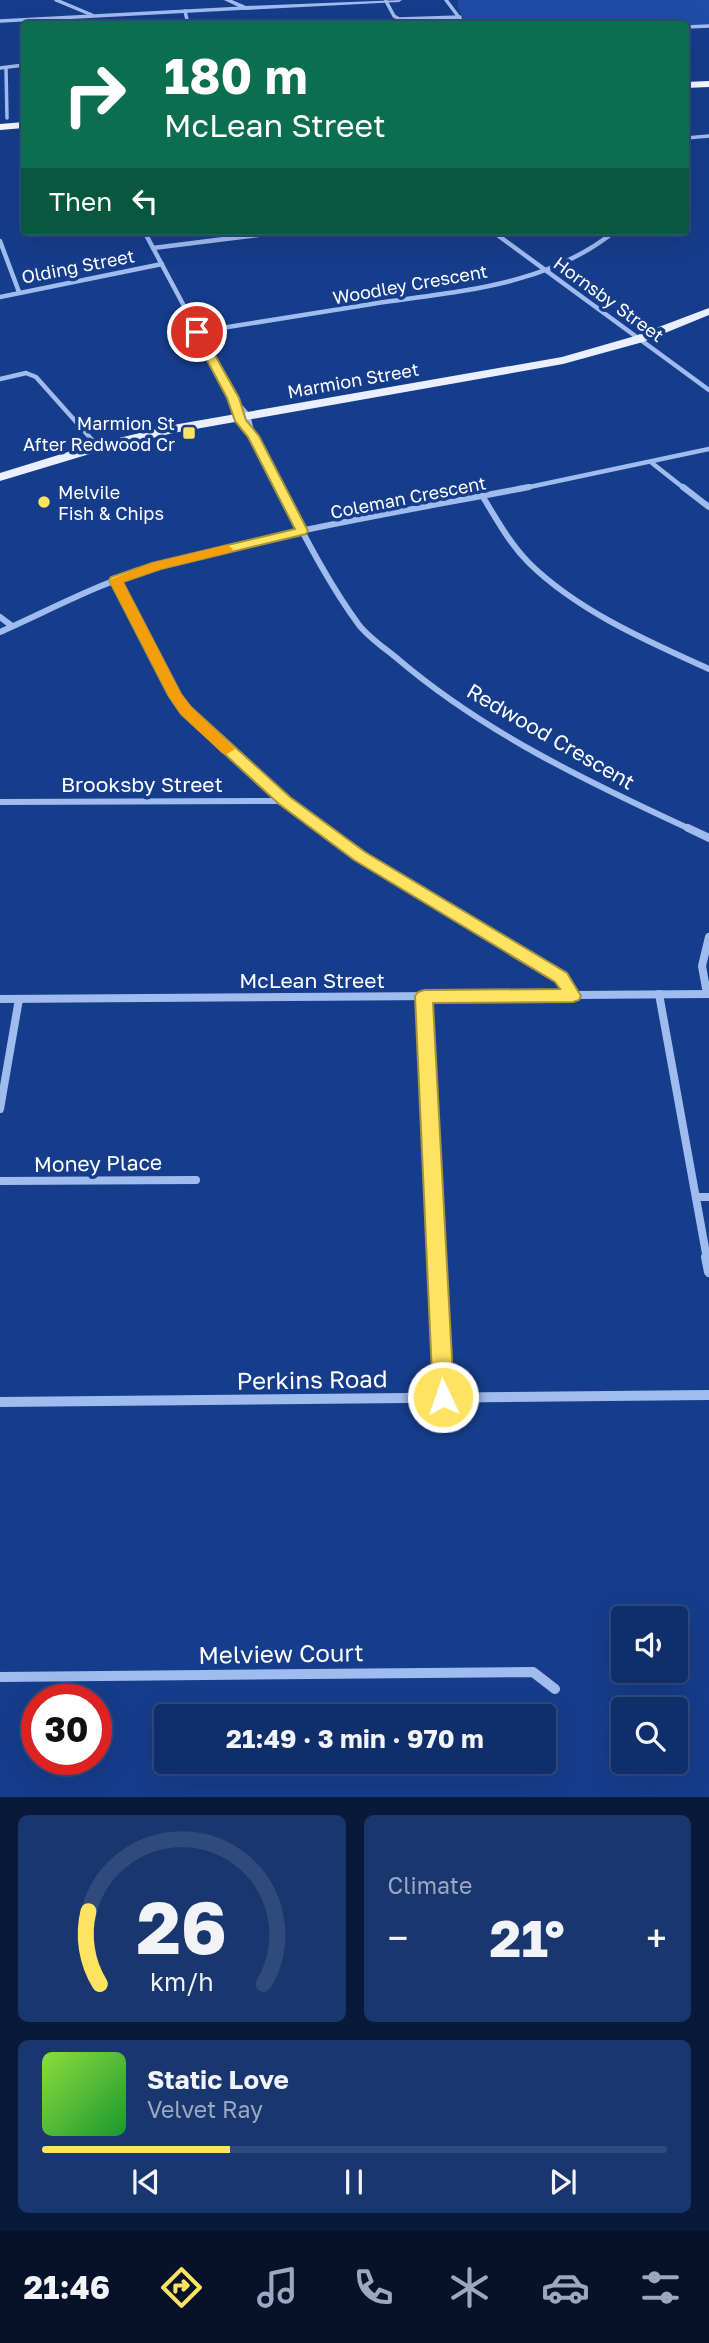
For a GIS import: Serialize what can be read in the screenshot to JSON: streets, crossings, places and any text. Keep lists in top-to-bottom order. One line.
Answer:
{"streets":{"main road":["Marmion Street"],"street":["Olding Street","Woodley Crescent","Hornsby Street","Coleman Crescent","Redwood Crescent","Brooksby Street","McLean Street","Money Place","Perkins Road","Melview Court"]},"crossings":[["Olding Street","Redwood Crescent"],["Woodley Crescent","Hornsby Street"],["Woodley Crescent","Redwood Crescent"],["Hornsby Street","Marmion Street"],["Marmion Street","Redwood Crescent"],["Coleman Crescent","Redwood Crescent"]],"places":{"transit":["Marmion St After Redwood Cr"],"other":["Melvile Fish & Chips"]},"page":{"turn":["180 m","McLean Street"],"then":"Then","limit":"30","trip":"21:49 · 3 min · 970 m","tile":"Climate","heat":["−","21°","+"],"song":["Static Love","Velvet Ray"],"tabs":"21:46","gauge":["26","km/h"]}}
